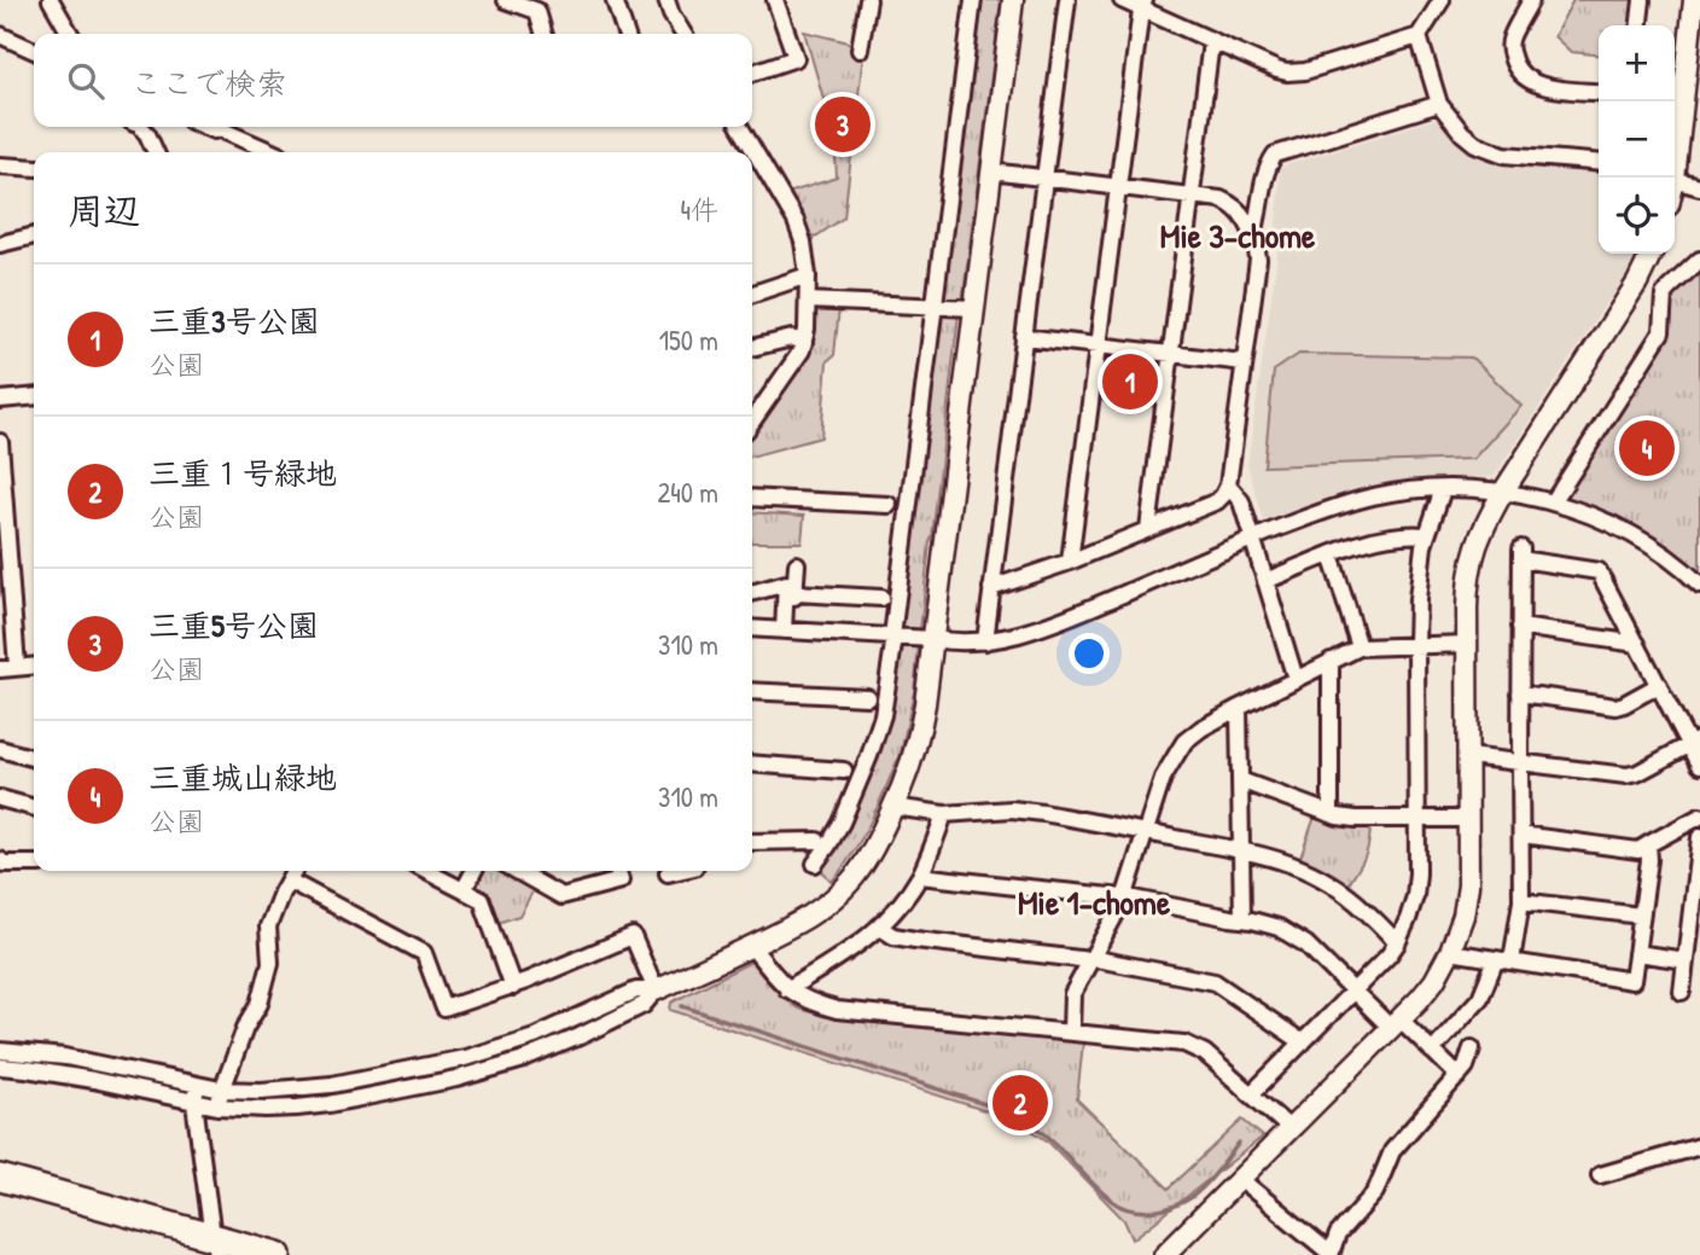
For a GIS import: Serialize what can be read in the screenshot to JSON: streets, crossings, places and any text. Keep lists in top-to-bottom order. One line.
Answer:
{"districts":["Mie 3-chome","Mie 1-chome"],"page":{"map_buttons":["+","−"],"search":"ここで検索","pins":["3","1","4","2"],"heading":["周辺","4件"],"list":[{"mark":"1","name":"三重3号公園","note":"公園","value":"150 m"},{"mark":"2","name":"三重１号緑地","note":"公園","value":"240 m"},{"mark":"3","name":"三重5号公園","note":"公園","value":"310 m"},{"mark":"4","name":"三重城山緑地","note":"公園","value":"310 m"}]}}
